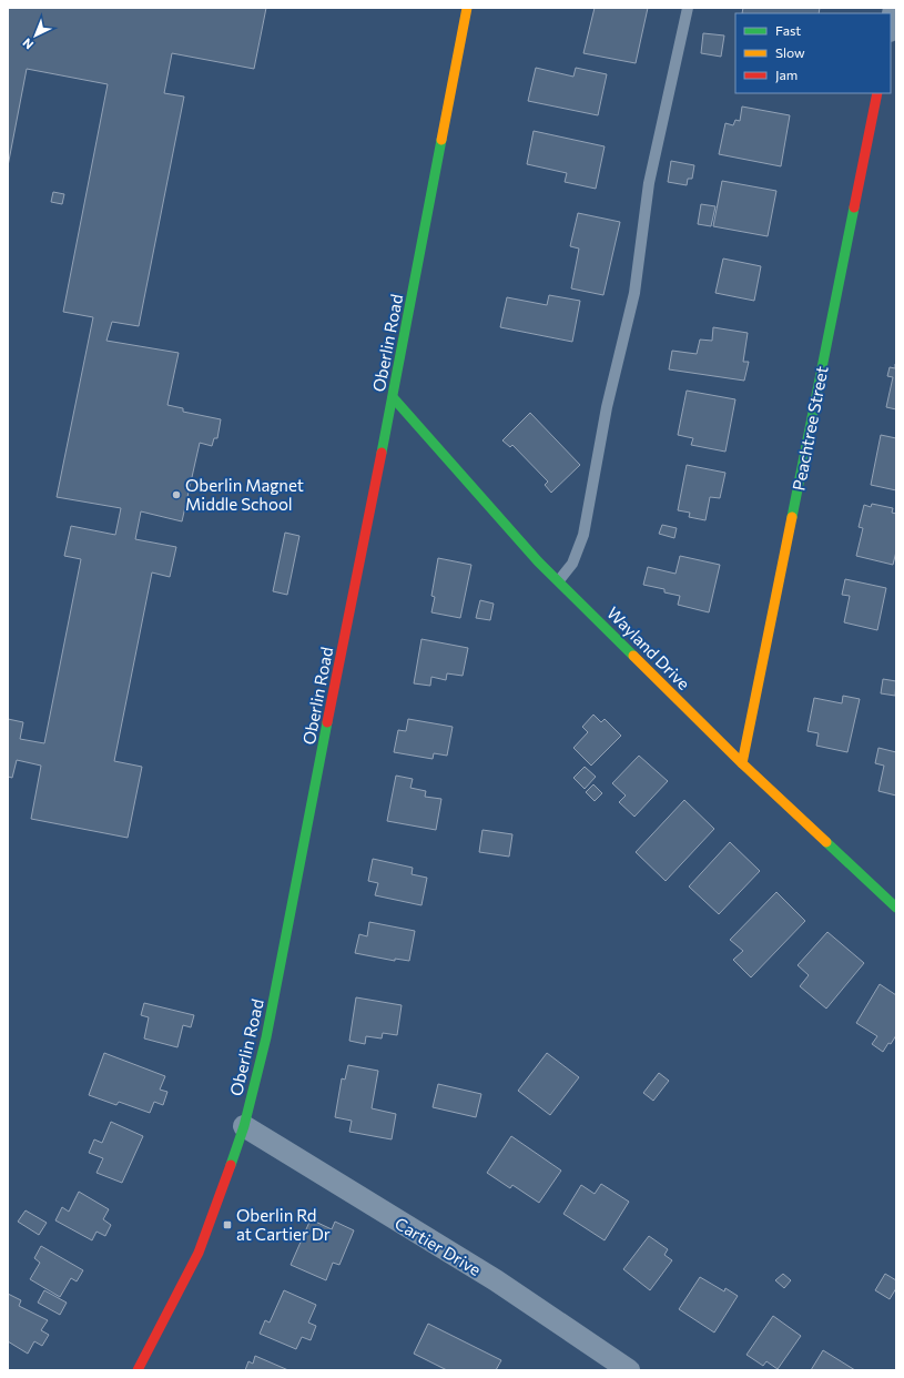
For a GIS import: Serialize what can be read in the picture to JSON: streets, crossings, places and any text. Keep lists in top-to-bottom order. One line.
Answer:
{"streets":{"main road":["Oberlin Road","Peachtree Street","Wayland Drive"],"street":["Cartier Drive"]},"crossings":[["Oberlin Road","Wayland Drive"],["Oberlin Road","Cartier Drive"],["Peachtree Street","Wayland Drive"]],"places":{"other":["Oberlin Magnet Middle School"],"transit":["Oberlin Rd at Cartier Dr"]},"legend":["Fast","Slow","Jam"],"north":"bottom left"}
